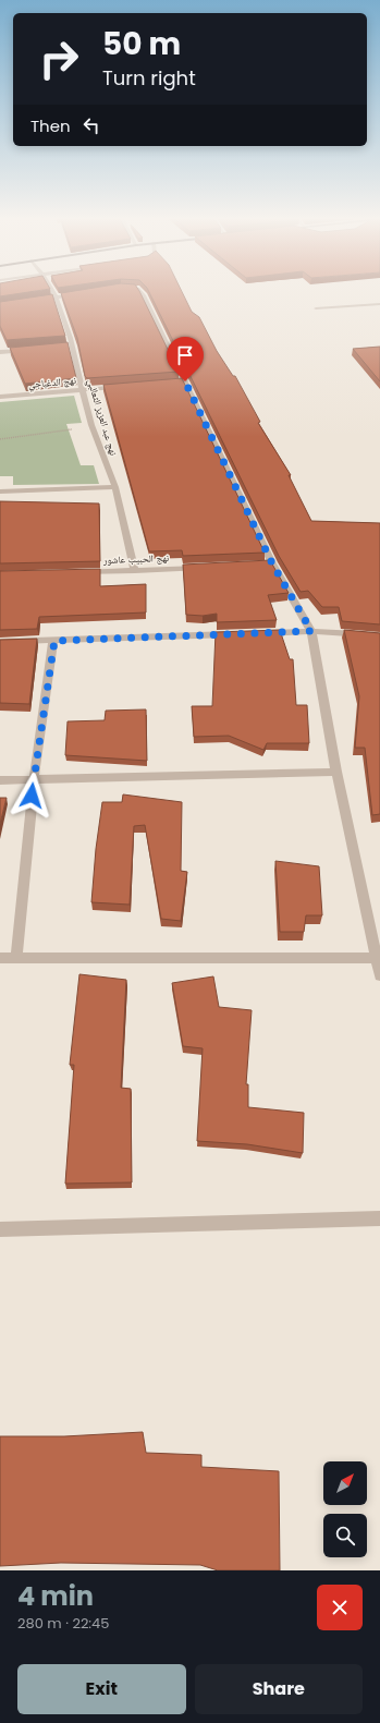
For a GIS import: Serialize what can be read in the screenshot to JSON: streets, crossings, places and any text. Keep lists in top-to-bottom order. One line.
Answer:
{"streets":{"street":["نهج الدغباجي","نهج عبد العزيز الثعالبي","نهج الحبيب عاشور"]},"crossings":[["نهج الدغباجي","نهج عبد العزيز الثعالبي"],["نهج عبد العزيز الثعالبي","نهج الحبيب عاشور"]],"north":"top right","page":{"turn":["50 m","Turn right"],"then":"Then","heading":["4 min","280 m · 22:45"],"buttons":["Exit","Share"]}}
